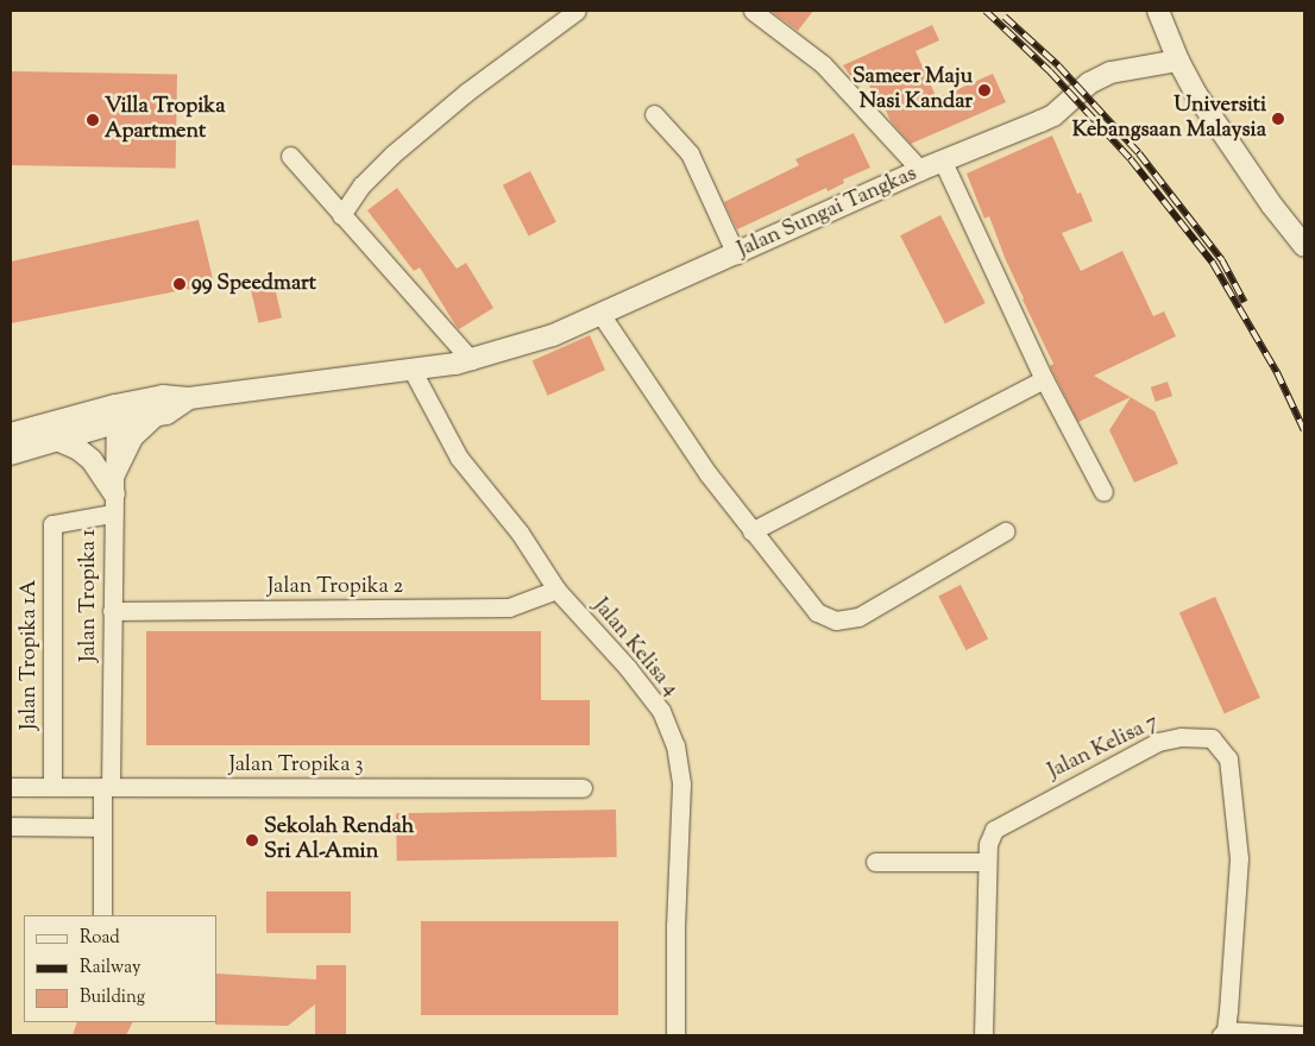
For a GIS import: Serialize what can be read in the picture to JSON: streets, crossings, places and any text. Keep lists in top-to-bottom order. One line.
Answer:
{"streets":{"street":["Jalan Sungai Tangkas","Jalan Tropika 2","Jalan Tropika 1","Jalan Kelisa 4","Jalan Tropika 1A","Jalan Kelisa 7","Jalan Tropika 3"]},"crossings":[["Jalan Sungai Tangkas","Jalan Kelisa 4"],["Jalan Tropika 2","Jalan Tropika 1"],["Jalan Tropika 2","Jalan Kelisa 4"],["Jalan Tropika 1","Jalan Tropika 1A"],["Jalan Tropika 1","Jalan Tropika 3"],["Jalan Tropika 1A","Jalan Tropika 3"]],"places":["Sameer Maju Nasi Kandar","Universiti Kebangsaan Malaysia","Villa Tropika Apartment","99 Speedmart","Sekolah Rendah Sri Al-Amin"],"legend":["Road","Railway","Building"]}
